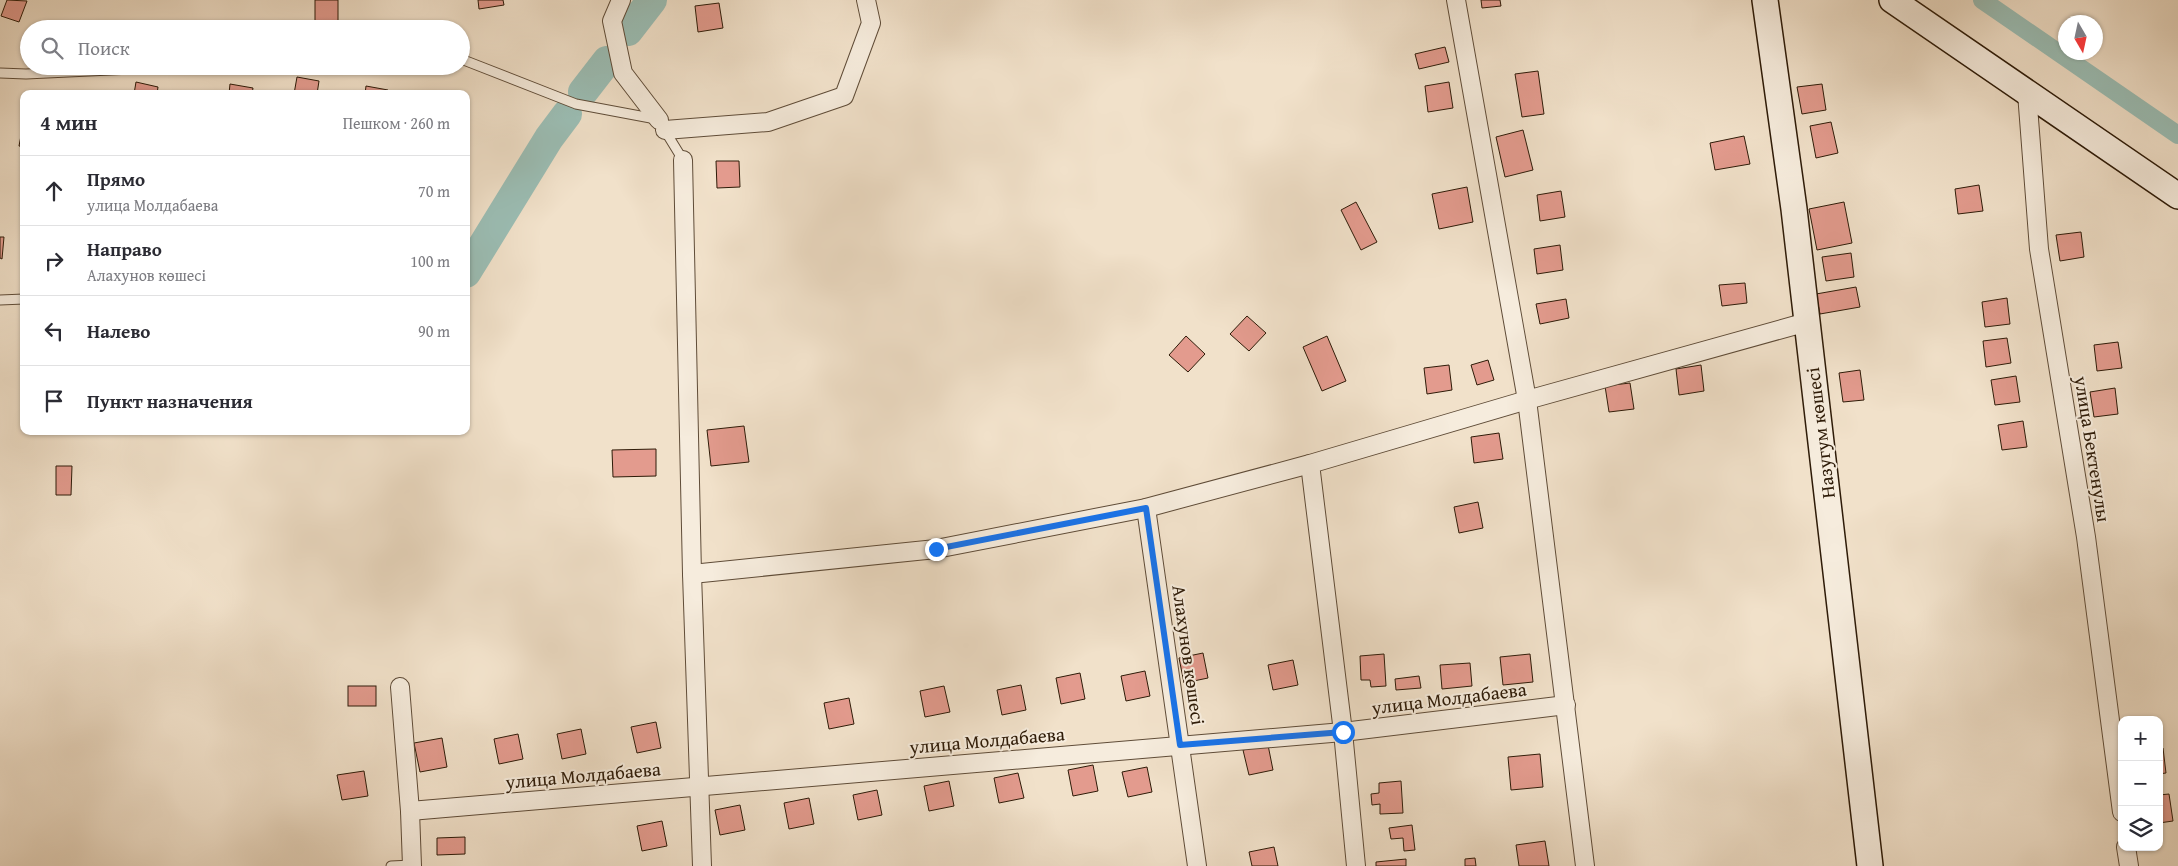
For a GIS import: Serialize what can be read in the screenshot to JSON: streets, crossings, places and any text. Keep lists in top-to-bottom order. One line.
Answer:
{"streets":{"street":["Назугум көшесі","улица Бектенулы","Алахунов көшесі","улица Молдабаева"]},"crossings":[["Алахунов көшесі","улица Молдабаева"]],"north":"bottom","page":{"search":"Поиск","heading":["4 мин","Пешком · 260 m"],"list":[["Прямо","улица Молдабаева","70 m"],["Направо","Алахунов көшесі","100 m"],["Налево","90 m"],"Пункт назначения"],"map_buttons":["+","−"]}}
